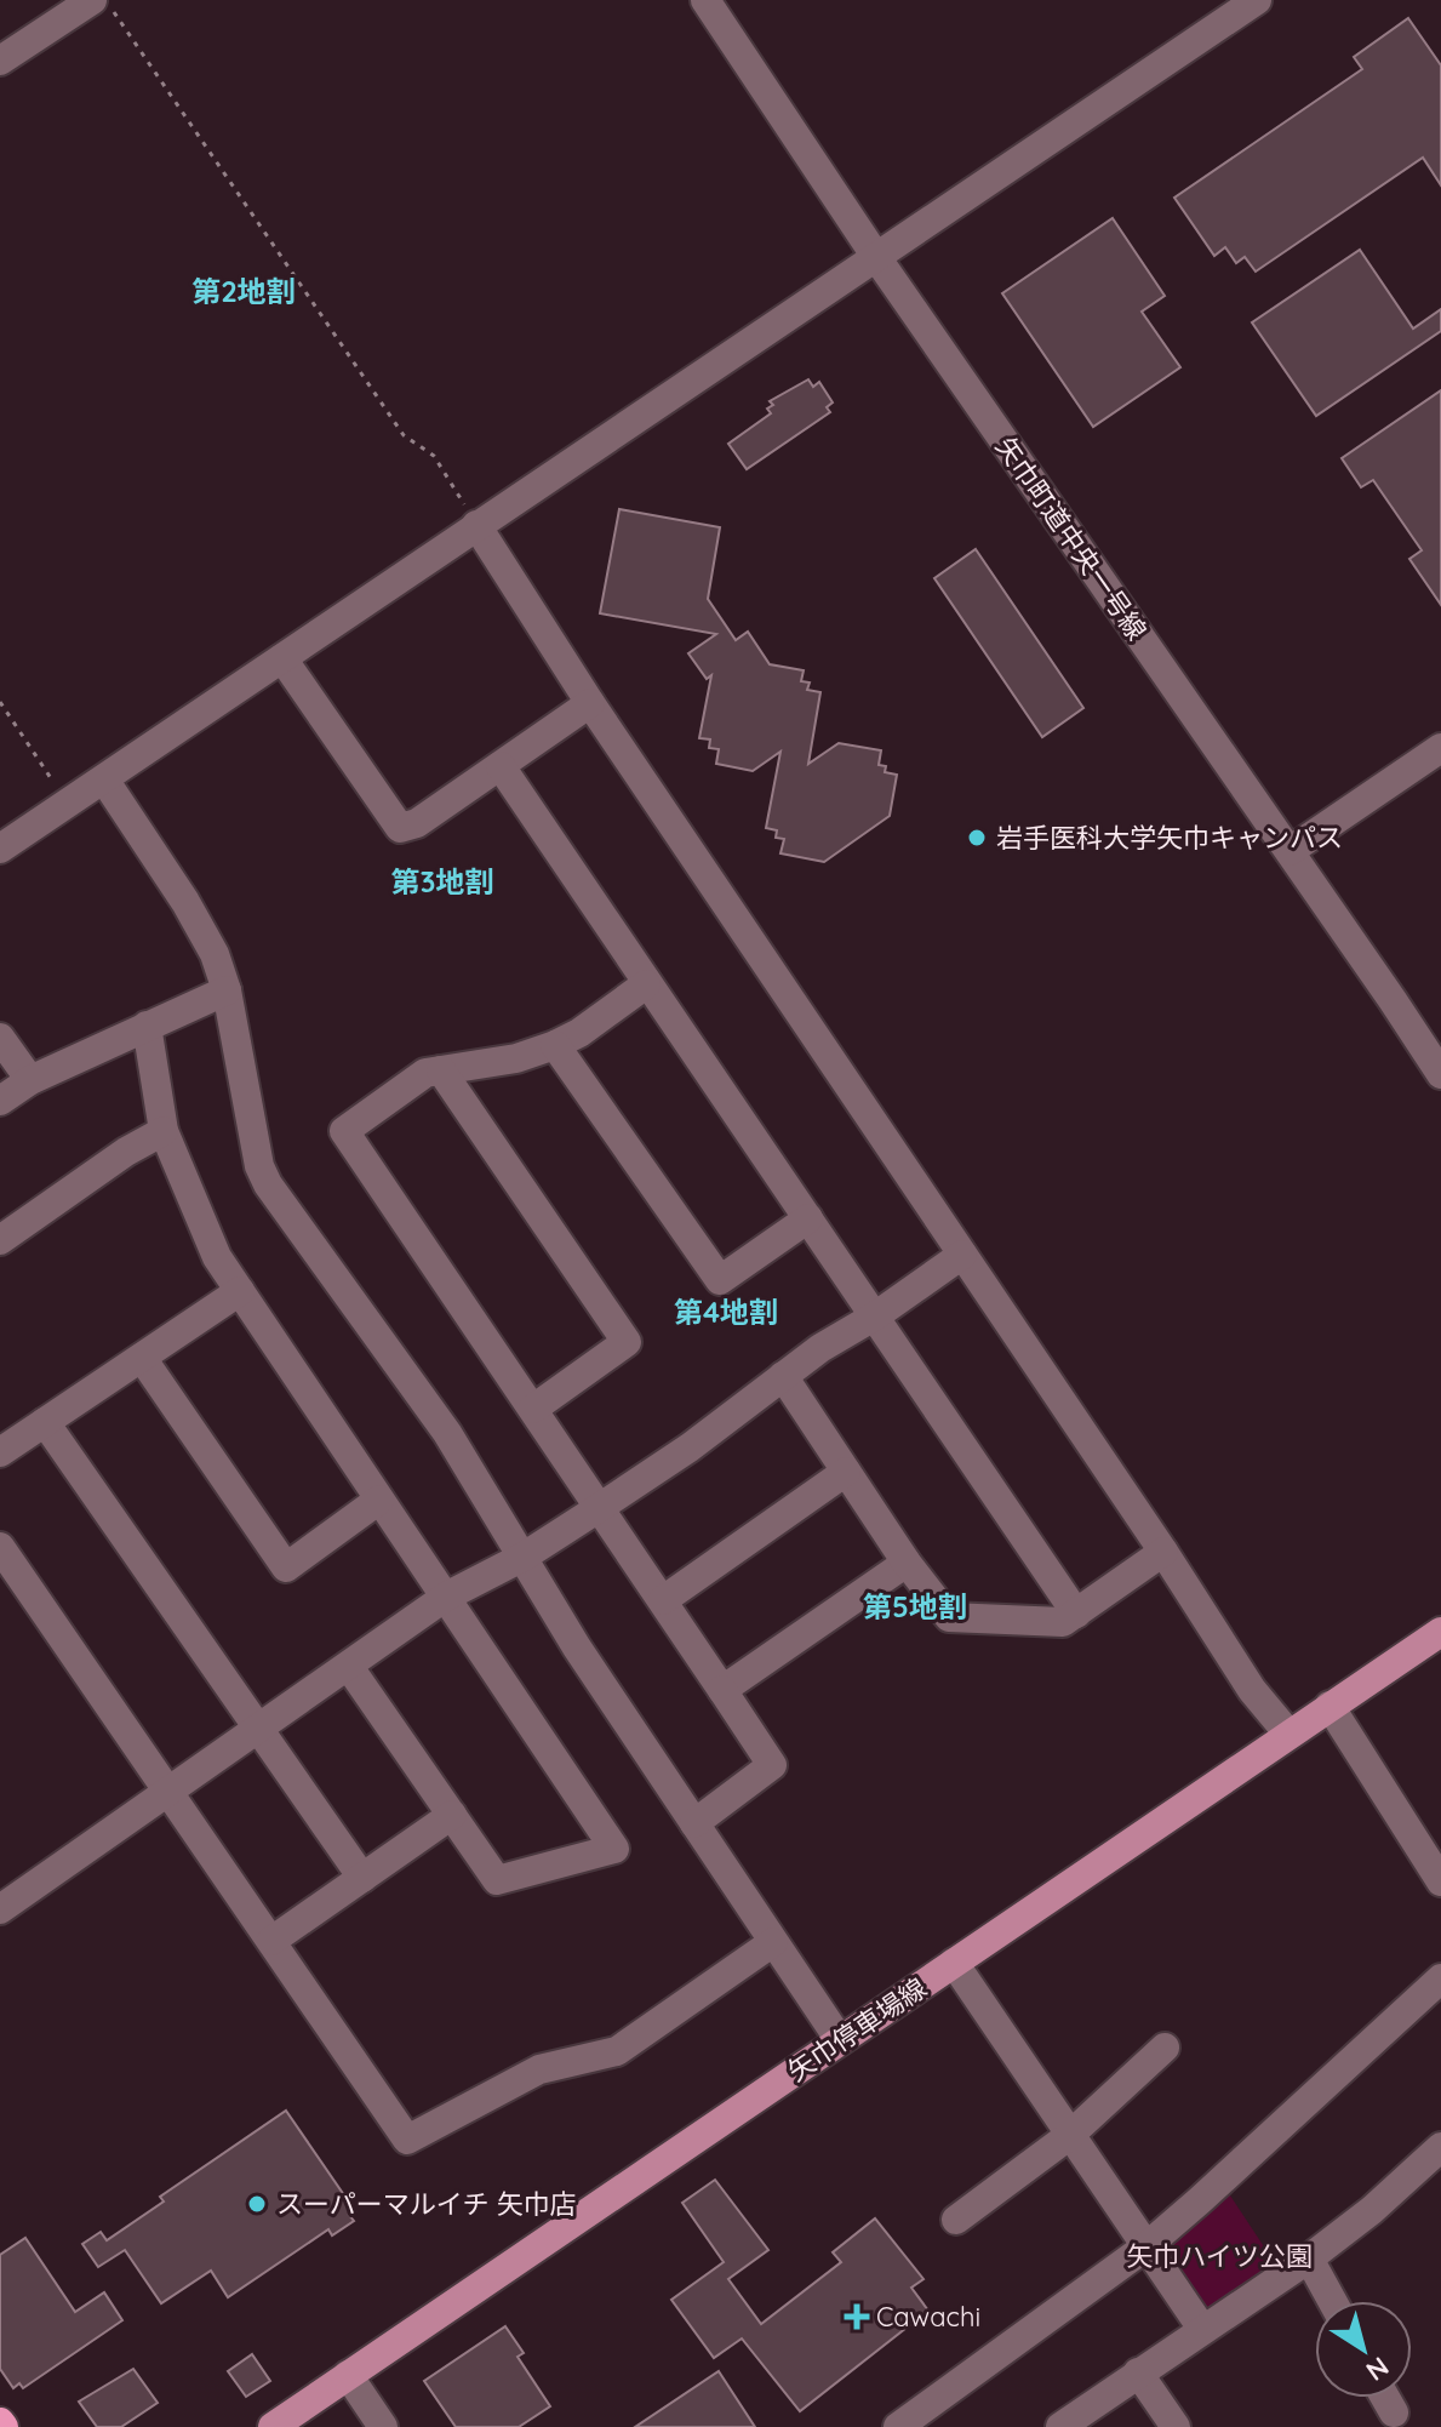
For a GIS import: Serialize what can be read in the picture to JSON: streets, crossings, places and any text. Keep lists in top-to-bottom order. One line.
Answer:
{"streets":{"main road":["矢巾停車場線"],"street":["矢巾町道中央一号線"]},"districts":["第2地割","第3地割","第4地割","第5地割"],"parks":["矢巾ハイツ公園"],"places":{"other":["岩手医科大学矢巾キャンパス","スーパーマルイチ 矢巾店"],"health":["Cawachi"]},"north":"bottom right"}
